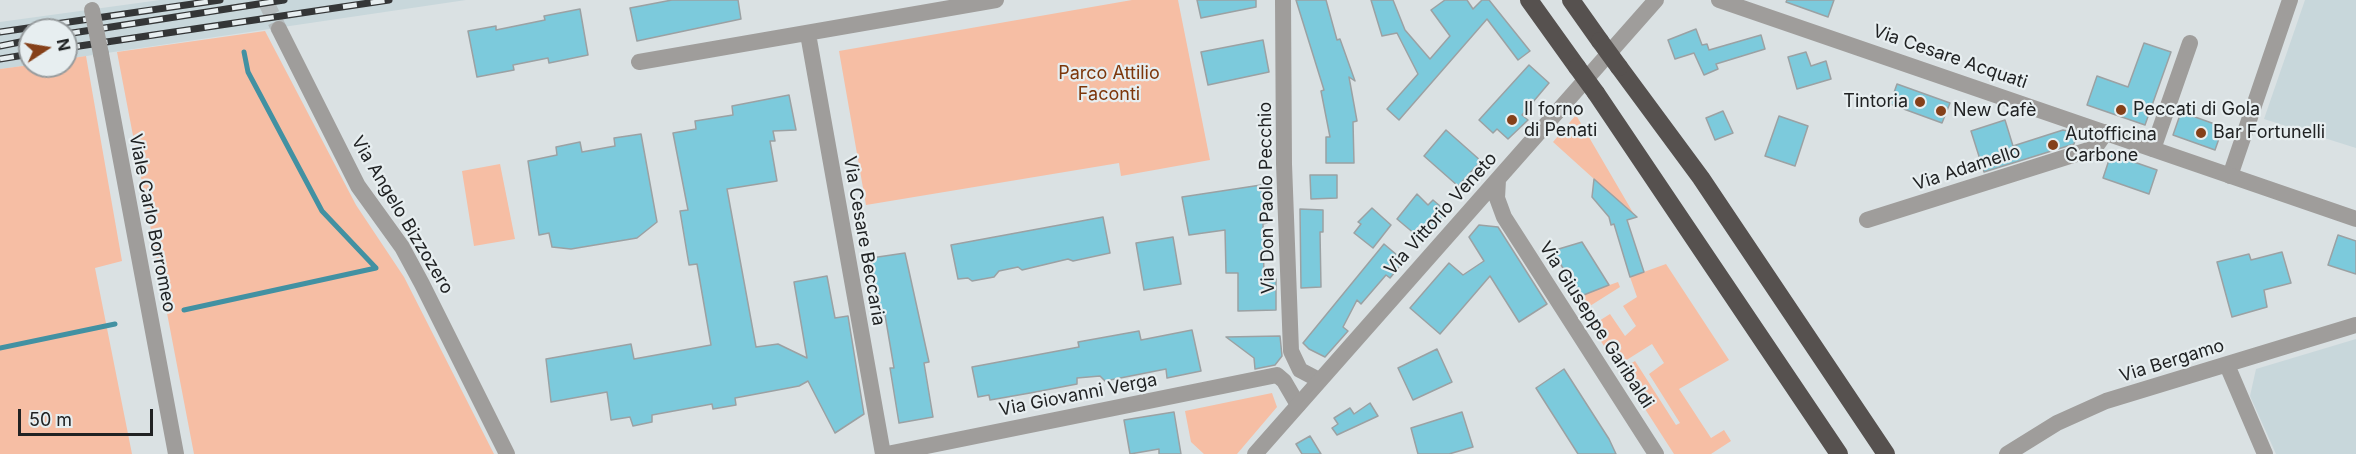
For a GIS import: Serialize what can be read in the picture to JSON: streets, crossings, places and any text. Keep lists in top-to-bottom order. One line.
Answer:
{"streets":{"street":["Via Cesare Acquati","Via Adamello","Via Don Paolo Pecchio","Via Vittorio Veneto","Via Angelo Bizzozero","Viale Carlo Borromeo","Via Cesare Beccaria","Via Giuseppe Garibaldi","Via Bergamo","Via Giovanni Verga"]},"crossings":[["Via Cesare Acquati","Via Adamello"],["Via Vittorio Veneto","Via Giuseppe Garibaldi"],["Via Cesare Beccaria","Via Giovanni Verga"]],"parks":["Parco Attilio Faconti"],"places":["Tintoria","Peccati di Gola","New Cafè","Il forno di Penati","Bar Fortunelli","Autofficina Carbone"],"scale_bar":"50 m","north":"right"}
